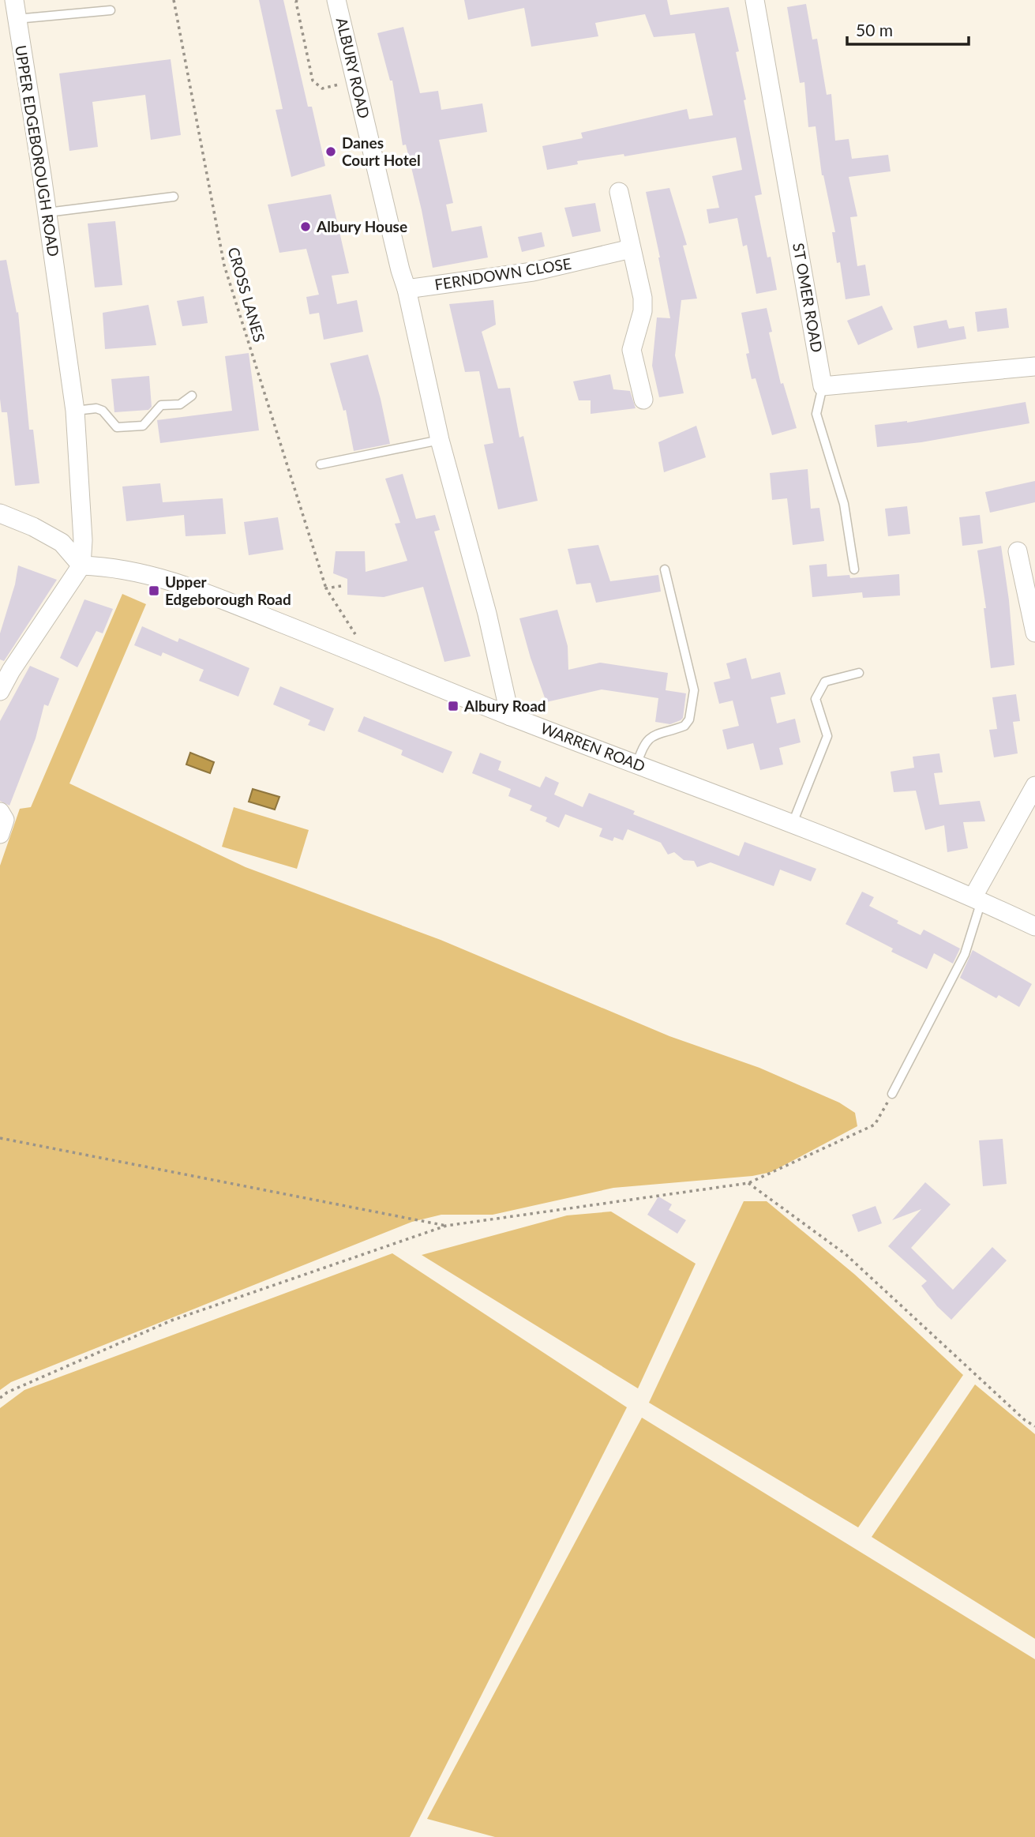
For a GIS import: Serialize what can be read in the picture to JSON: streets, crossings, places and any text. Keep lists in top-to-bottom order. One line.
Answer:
{"streets":{"street":["ALBURY ROAD","UPPER EDGEBOROUGH ROAD","FERNDOWN CLOSE","ST OMER ROAD","WARREN ROAD"],"path":["CROSS LANES"]},"crossings":[["ALBURY ROAD","FERNDOWN CLOSE"],["ALBURY ROAD","WARREN ROAD"],["UPPER EDGEBOROUGH ROAD","WARREN ROAD"],["CROSS LANES","WARREN ROAD"]],"places":{"other":["Danes Court Hotel","Albury House"],"transit":["Upper Edgeborough Road","Albury Road"]},"scale_bar":"50 m"}
